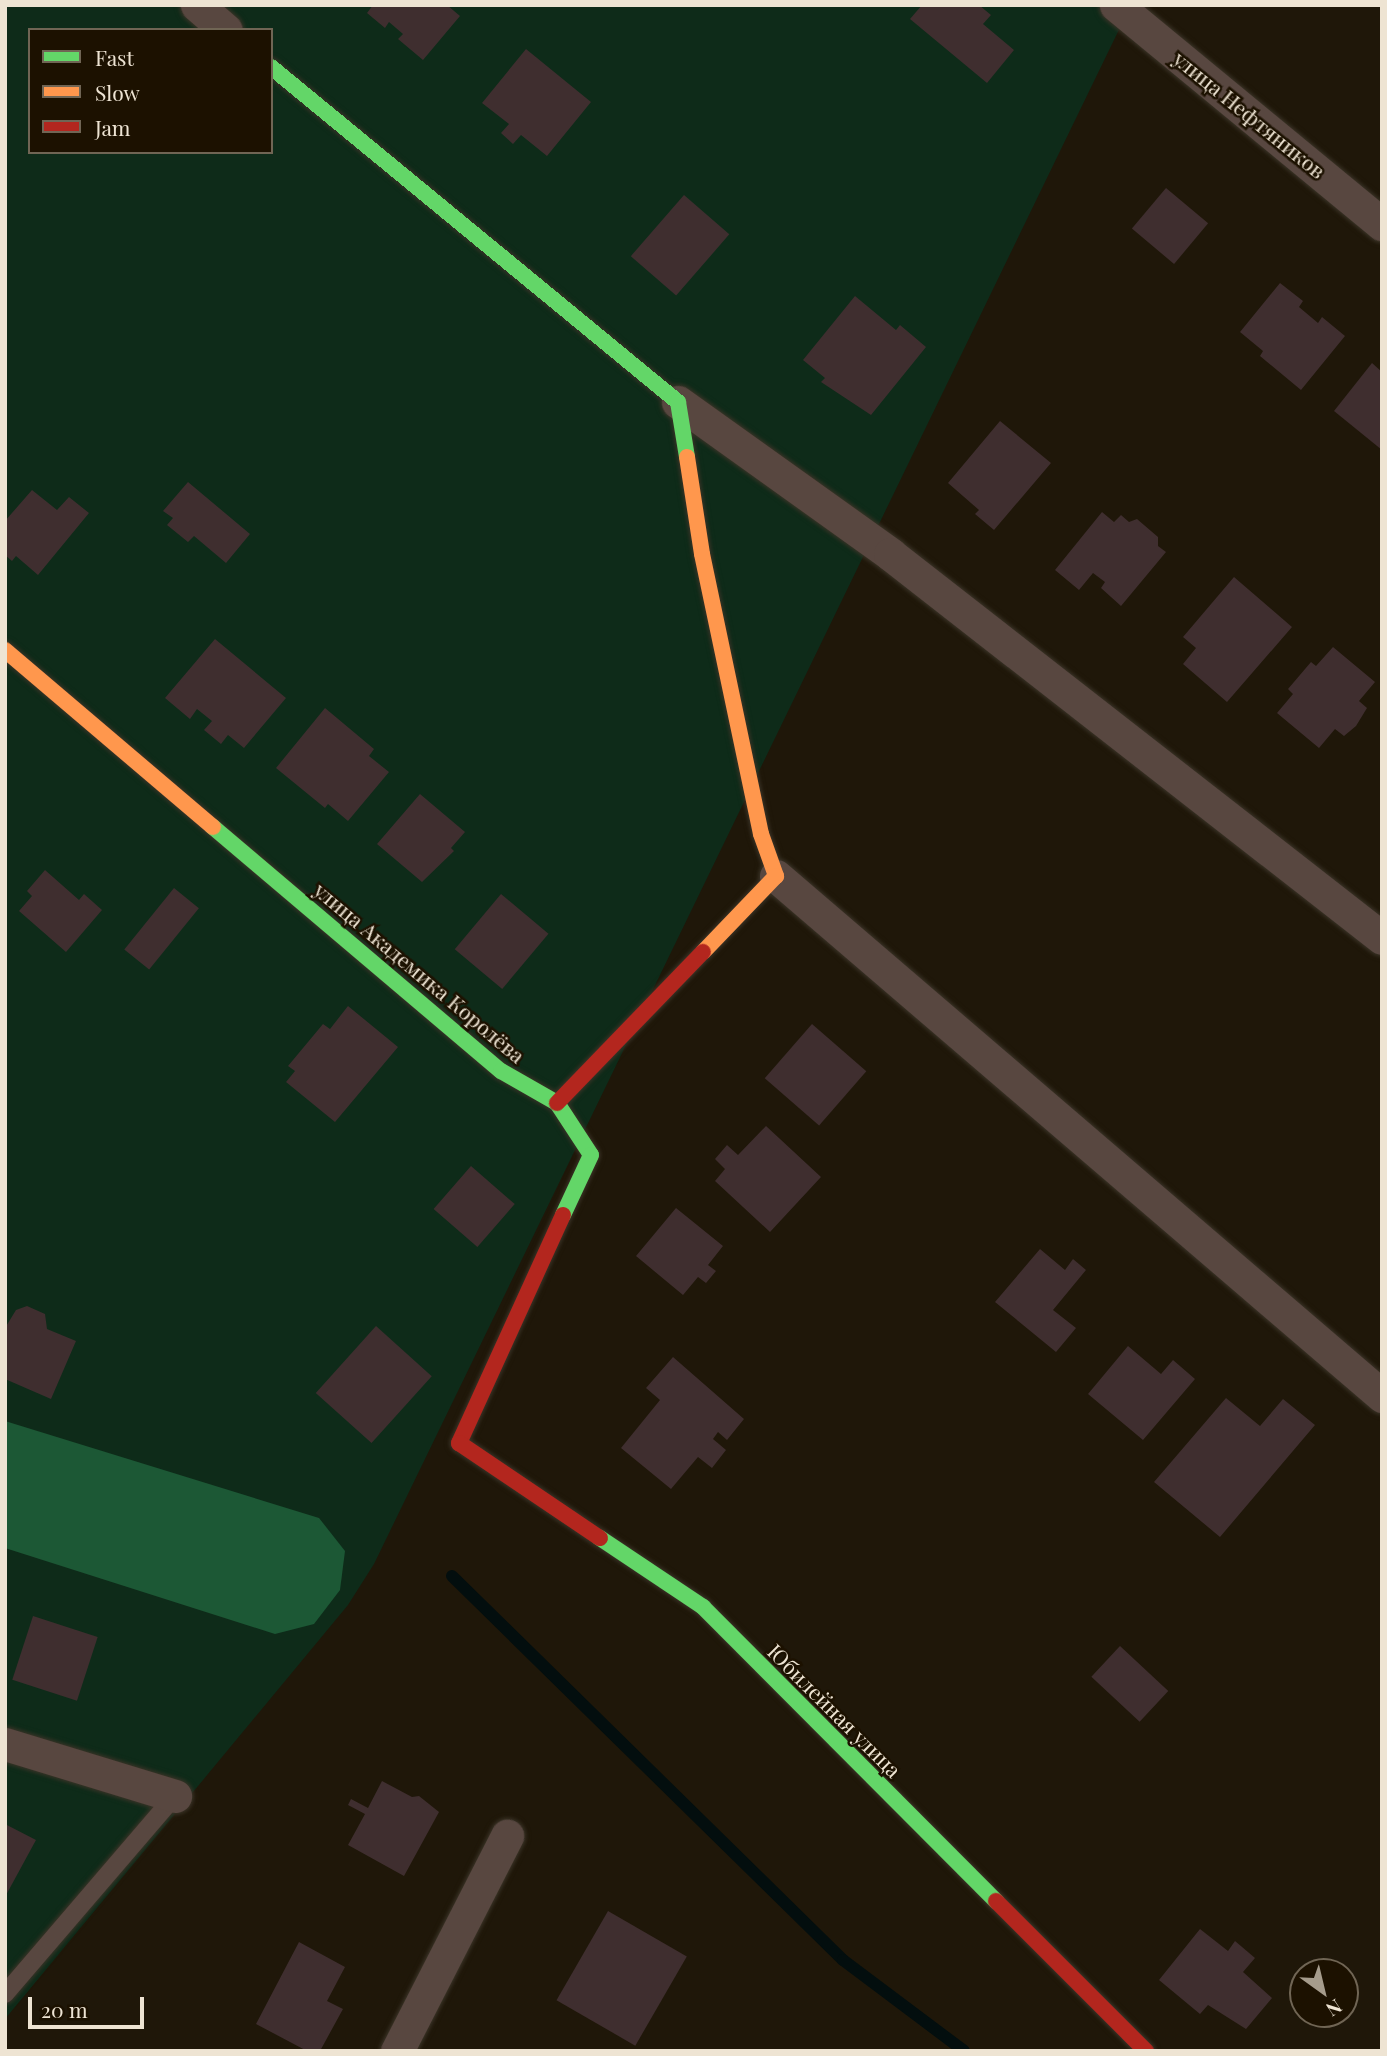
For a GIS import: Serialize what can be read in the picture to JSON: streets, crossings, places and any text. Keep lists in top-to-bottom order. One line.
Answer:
{"streets":{"street":["улица Нефтяников","улица Академика Королёва","Юбилейная улица"]},"crossings":[["улица Академика Королёва","Юбилейная улица"]],"legend":["Fast","Slow","Jam"],"scale_bar":"20 m","north":"bottom right"}
